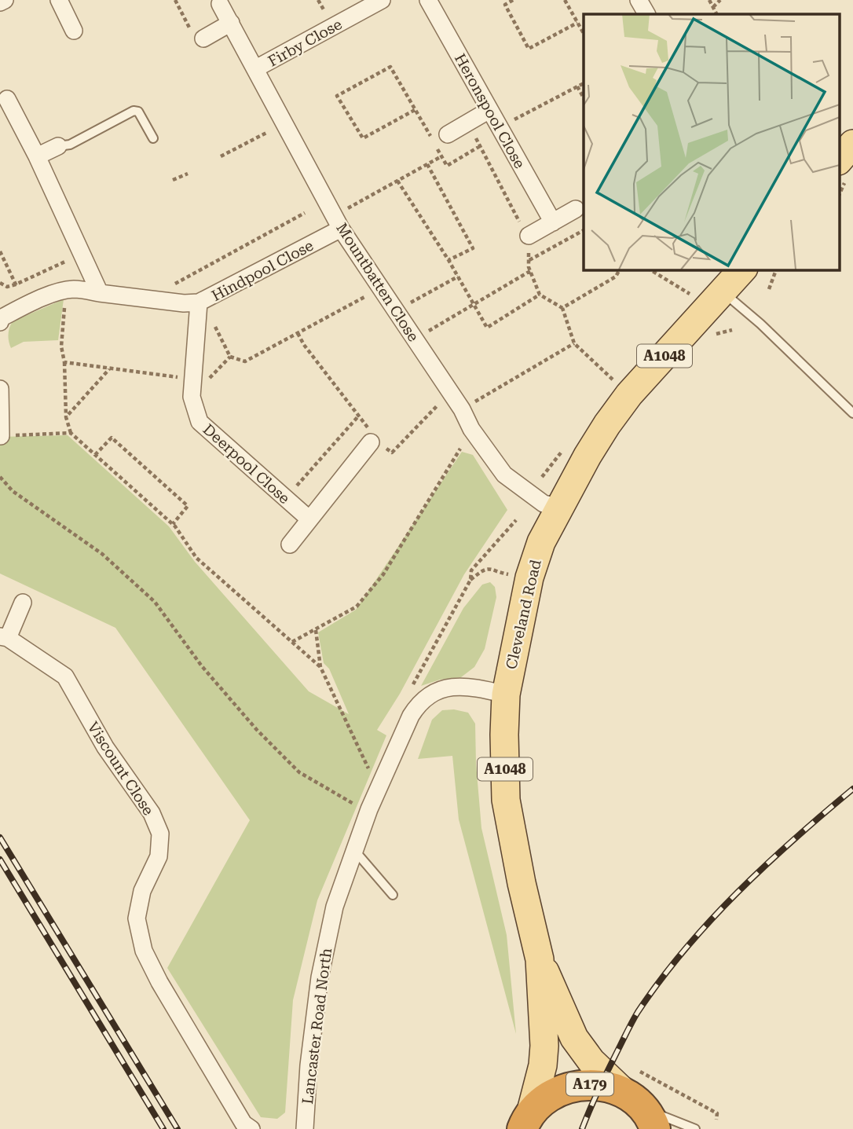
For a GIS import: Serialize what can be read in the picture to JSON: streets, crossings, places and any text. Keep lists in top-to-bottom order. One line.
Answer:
{"streets":{"highway":["A179"],"main road":["A1048","Cleveland Road"],"street":["Firby Close","Heronspool Close","Hindpool Close","Mountbatten Close","Deerpool Close","Viscount Close","Lancaster Road North"]},"crossings":[["Firby Close","Mountbatten Close"],["Hindpool Close","Mountbatten Close"],["Hindpool Close","Deerpool Close"],["Mountbatten Close","Cleveland Road"],["Cleveland Road","Lancaster Road North"],["Cleveland Road","A179"]]}
